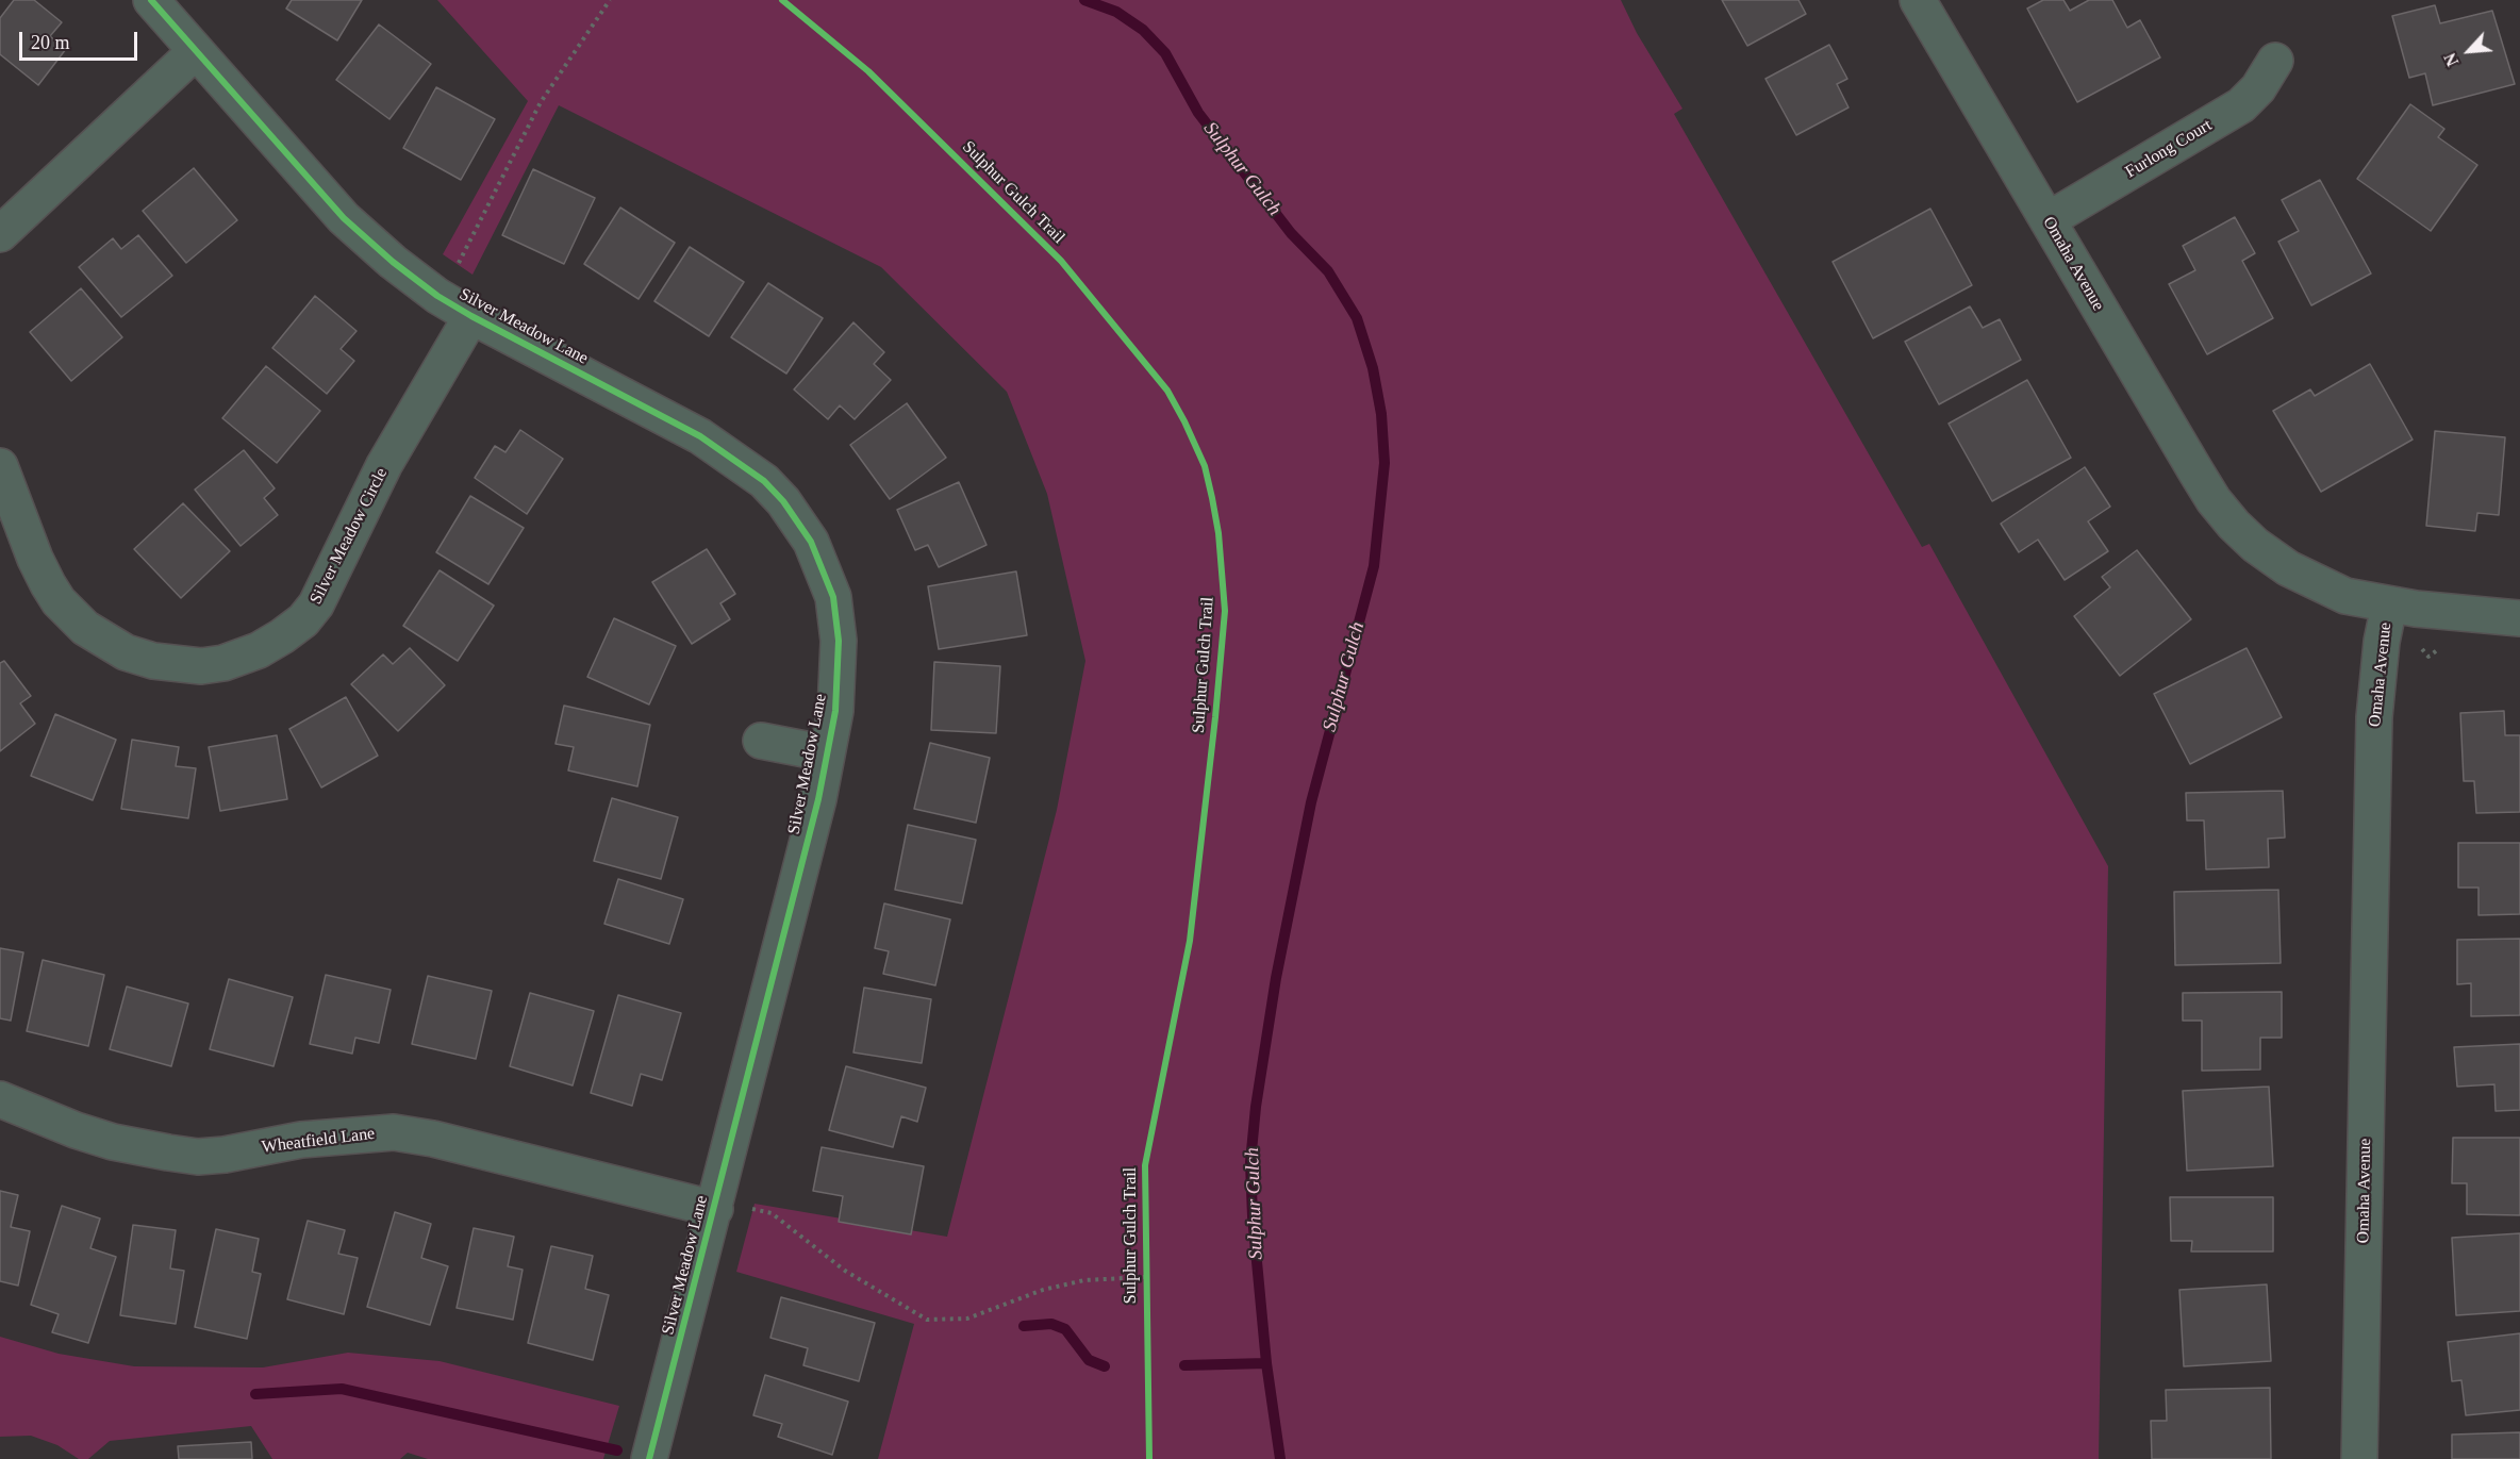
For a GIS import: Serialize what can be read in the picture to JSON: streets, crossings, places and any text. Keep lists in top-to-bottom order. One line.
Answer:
{"streets":{"street":["Furlong Court","Omaha Avenue","Silver Meadow Lane","Silver Meadow Circle","Wheatfield Lane"],"cycle path":["Sulphur Gulch Trail"]},"crossings":[["Furlong Court","Omaha Avenue"],["Silver Meadow Lane","Silver Meadow Circle"],["Silver Meadow Lane","Wheatfield Lane"]],"water":["Sulphur Gulch"],"scale_bar":"20 m","north":"bottom left"}
